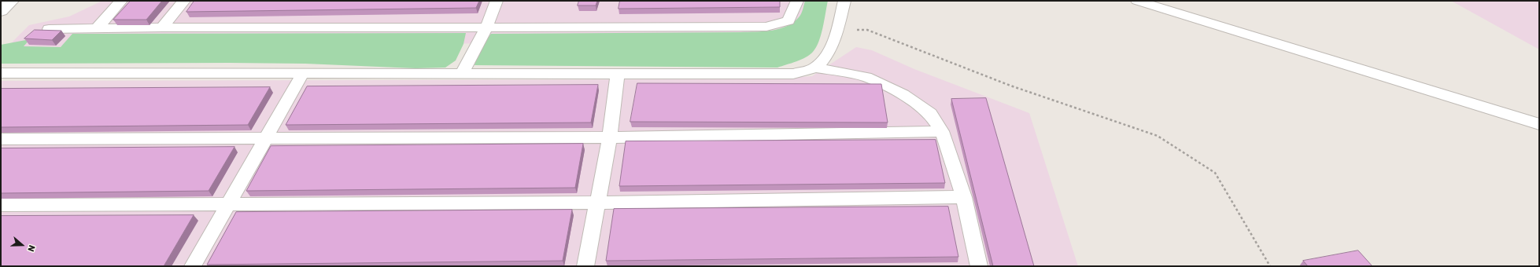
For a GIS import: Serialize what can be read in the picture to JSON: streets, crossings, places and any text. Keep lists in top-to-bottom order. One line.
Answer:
{"north":"right"}
